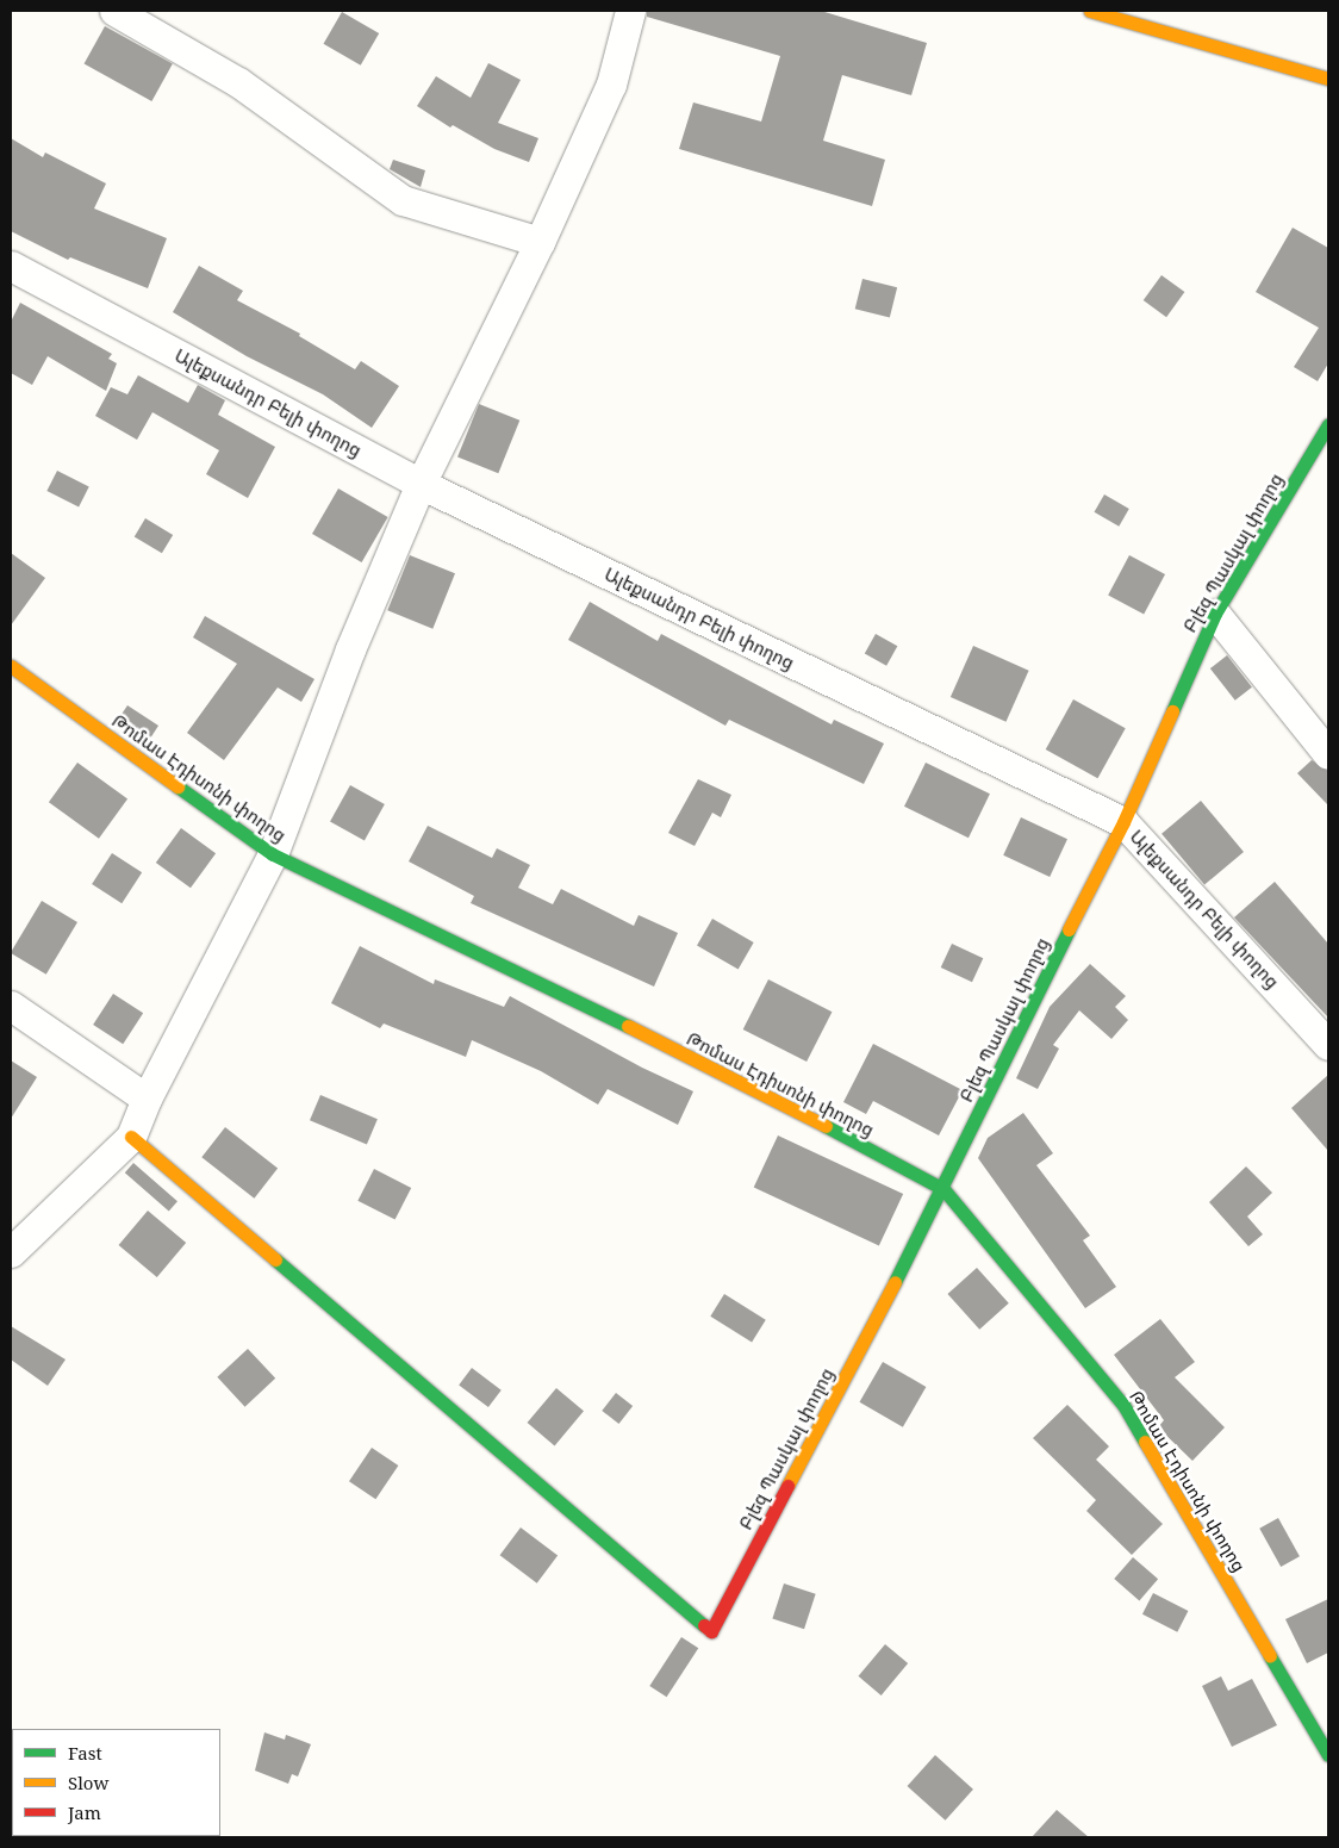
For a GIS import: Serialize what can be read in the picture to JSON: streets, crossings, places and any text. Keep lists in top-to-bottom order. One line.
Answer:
{"streets":{"street":["Ալեքսանդր Բելի փողոց","Բլեզ Պասկալ փողոց","Թոմաս Էդիսոնի փողոց"]},"crossings":[["Ալեքսանդր Բելի փողոց","Բլեզ Պասկալ փողոց"],["Բլեզ Պասկալ փողոց","Թոմաս Էդիսոնի փողոց"]],"legend":["Fast","Slow","Jam"]}
